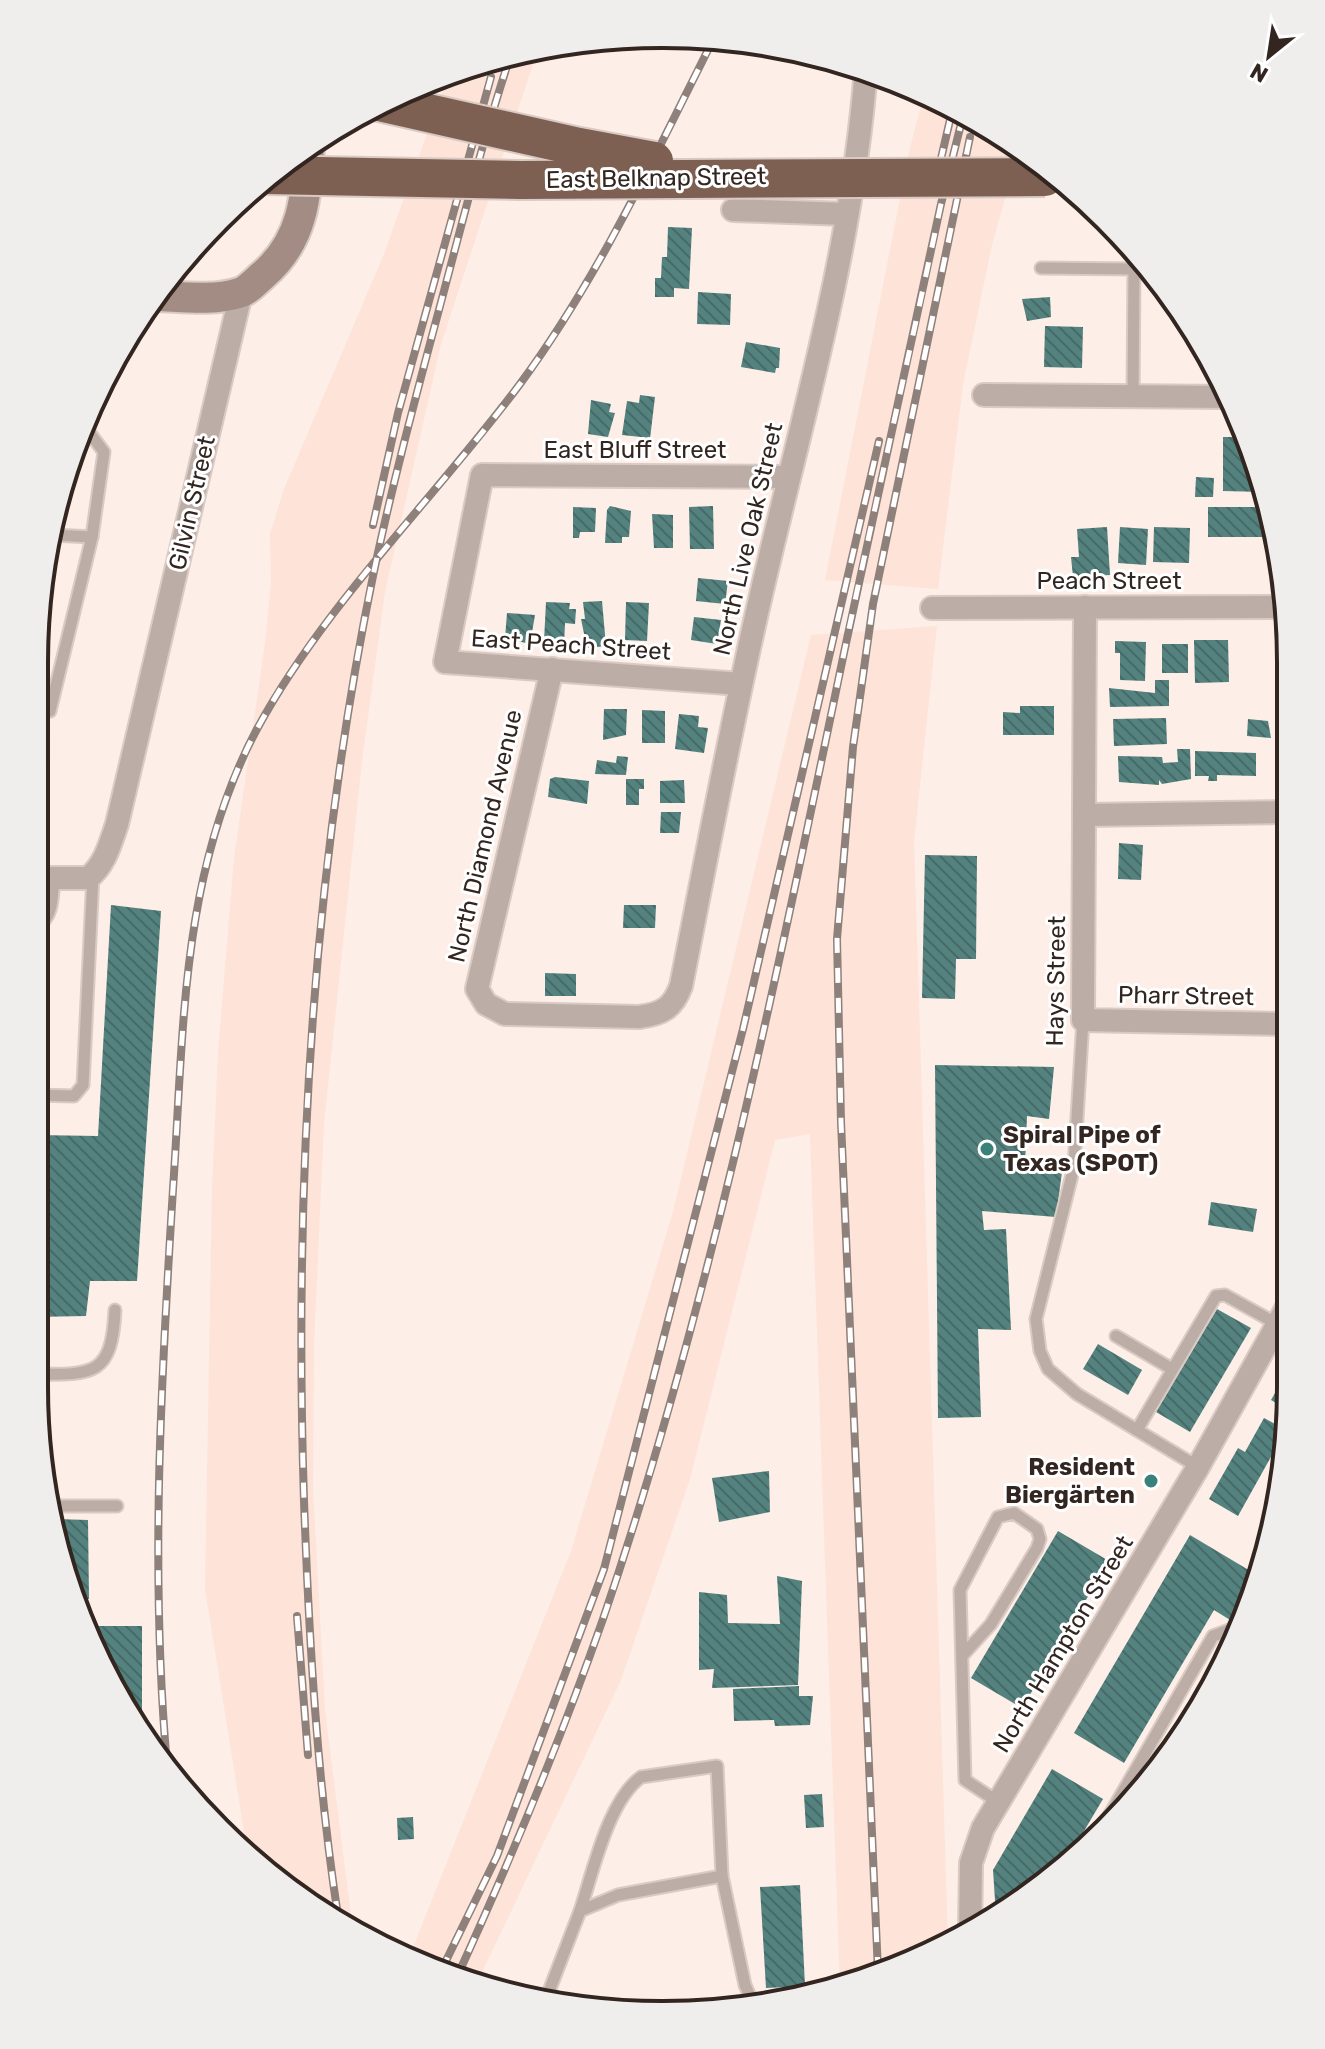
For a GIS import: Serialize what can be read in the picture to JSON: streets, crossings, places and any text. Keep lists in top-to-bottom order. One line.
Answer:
{"streets":{"highway":["East Belknap Street"],"street":["East Bluff Street","Gilvin Street","North Live Oak Street","Peach Street","East Peach Street","North Diamond Avenue","Hays Street","Pharr Street","North Hampton Street"]},"crossings":[["East Belknap Street","North Live Oak Street"],["East Bluff Street","North Live Oak Street"],["East Bluff Street","East Peach Street"],["North Live Oak Street","East Peach Street"],["North Live Oak Street","North Diamond Avenue"],["Peach Street","Hays Street"],["East Peach Street","North Diamond Avenue"],["Hays Street","Pharr Street"]],"places":["Spiral Pipe of Texas (SPOT)","Resident Biergärten"],"north":"bottom left"}
